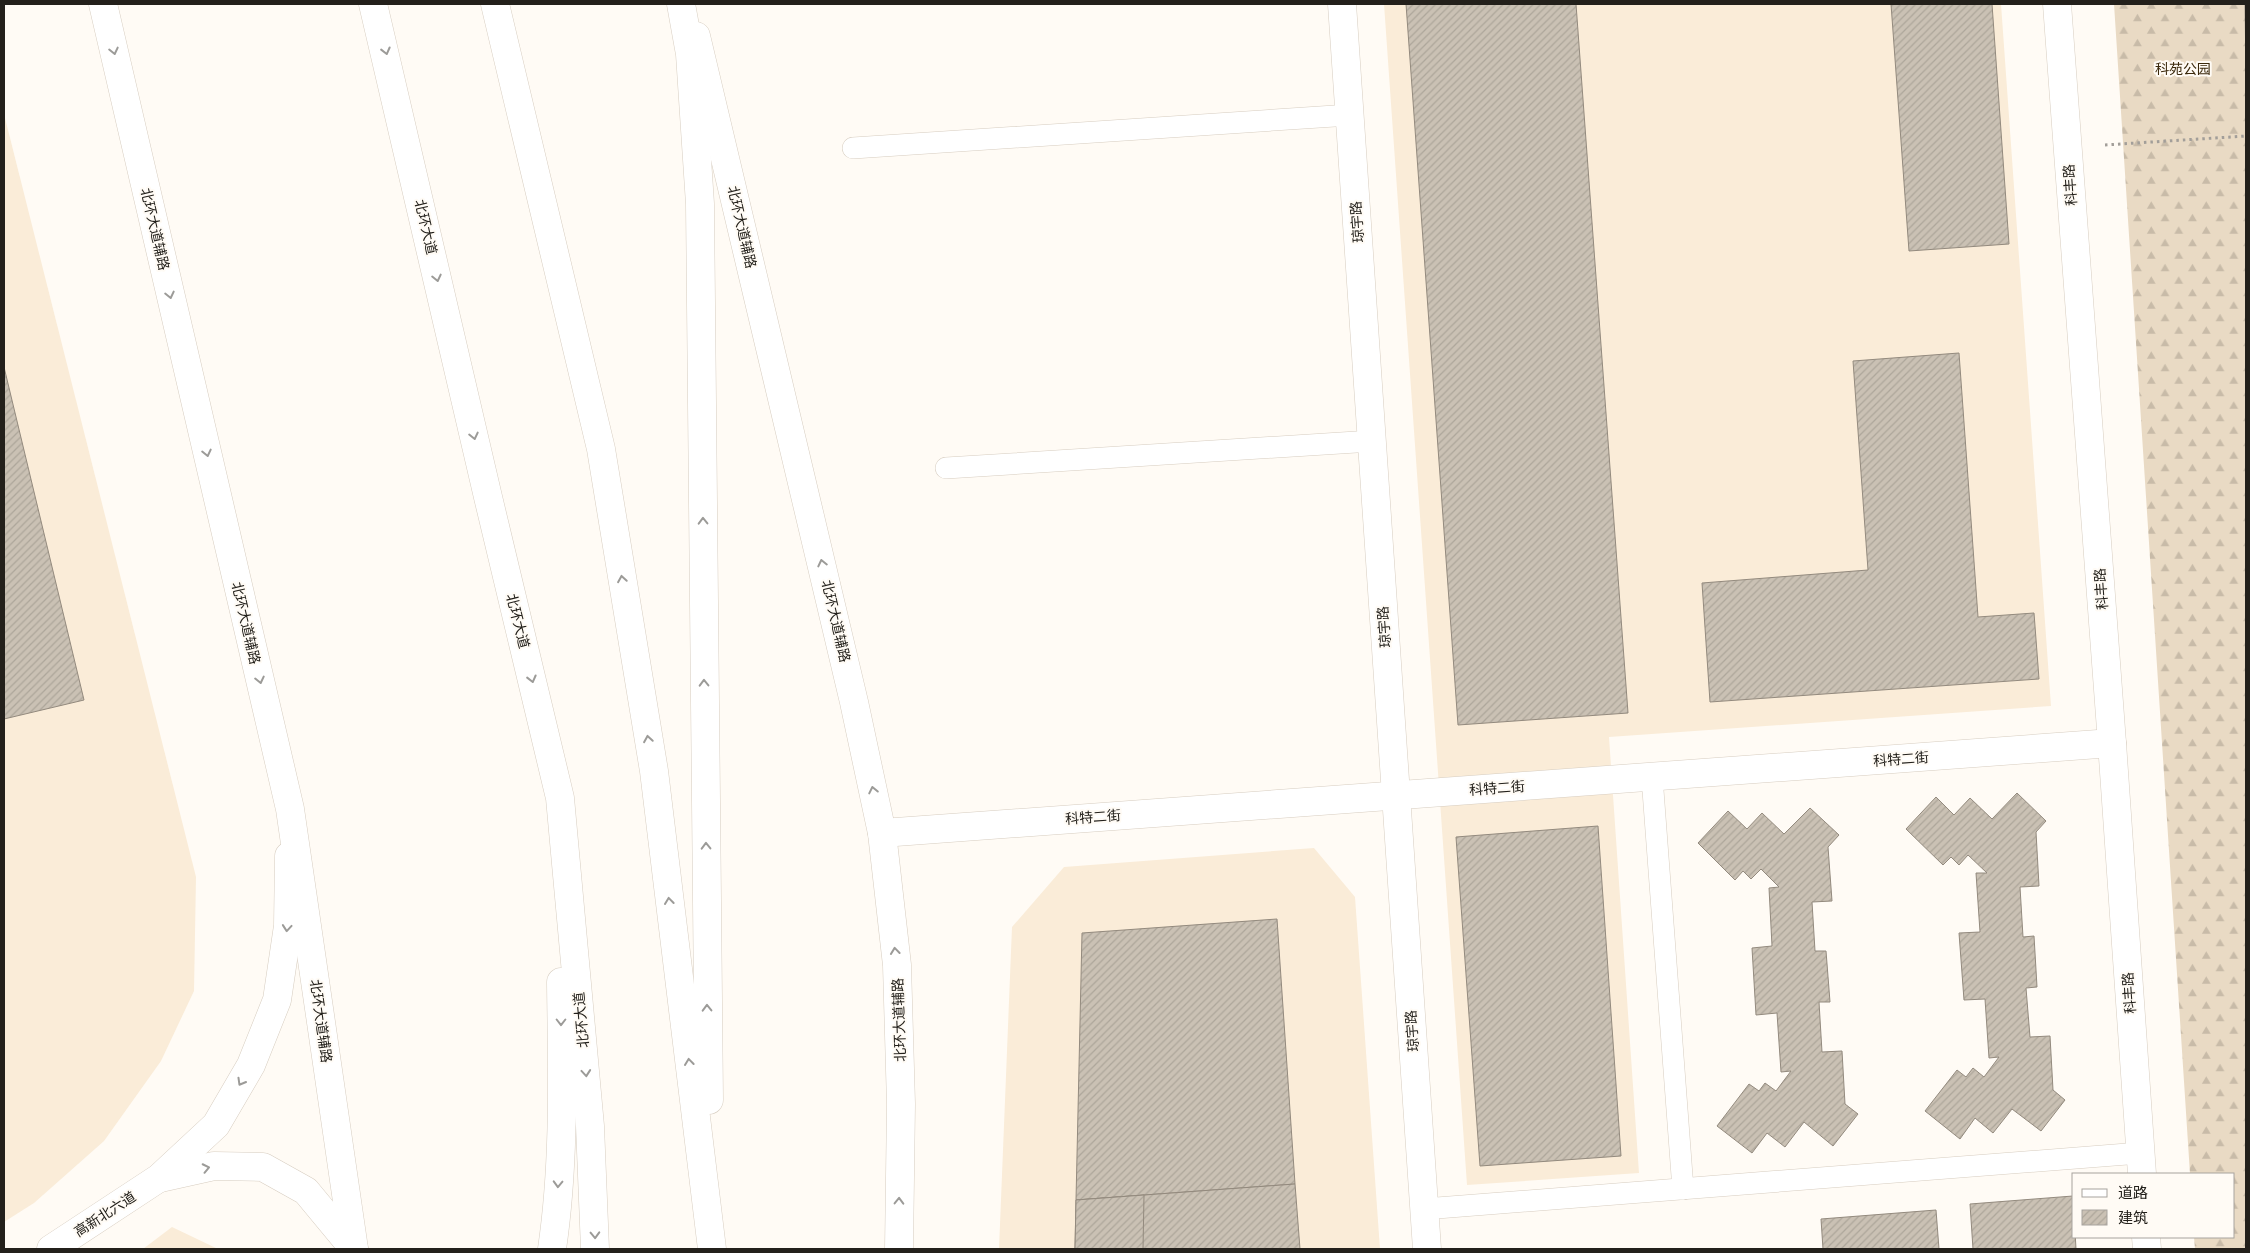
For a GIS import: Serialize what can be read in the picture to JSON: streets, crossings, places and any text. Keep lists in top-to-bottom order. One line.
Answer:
{"streets":{"main road":["科丰路","琼宇路","北环大道","北环大道辅路","科特二街","高新北六道"]},"crossings":[["科丰路","科特二街"],["琼宇路","科特二街"],["北环大道辅路","科特二街"]],"parks":["科苑公园"],"legend":["道路","建筑"]}
